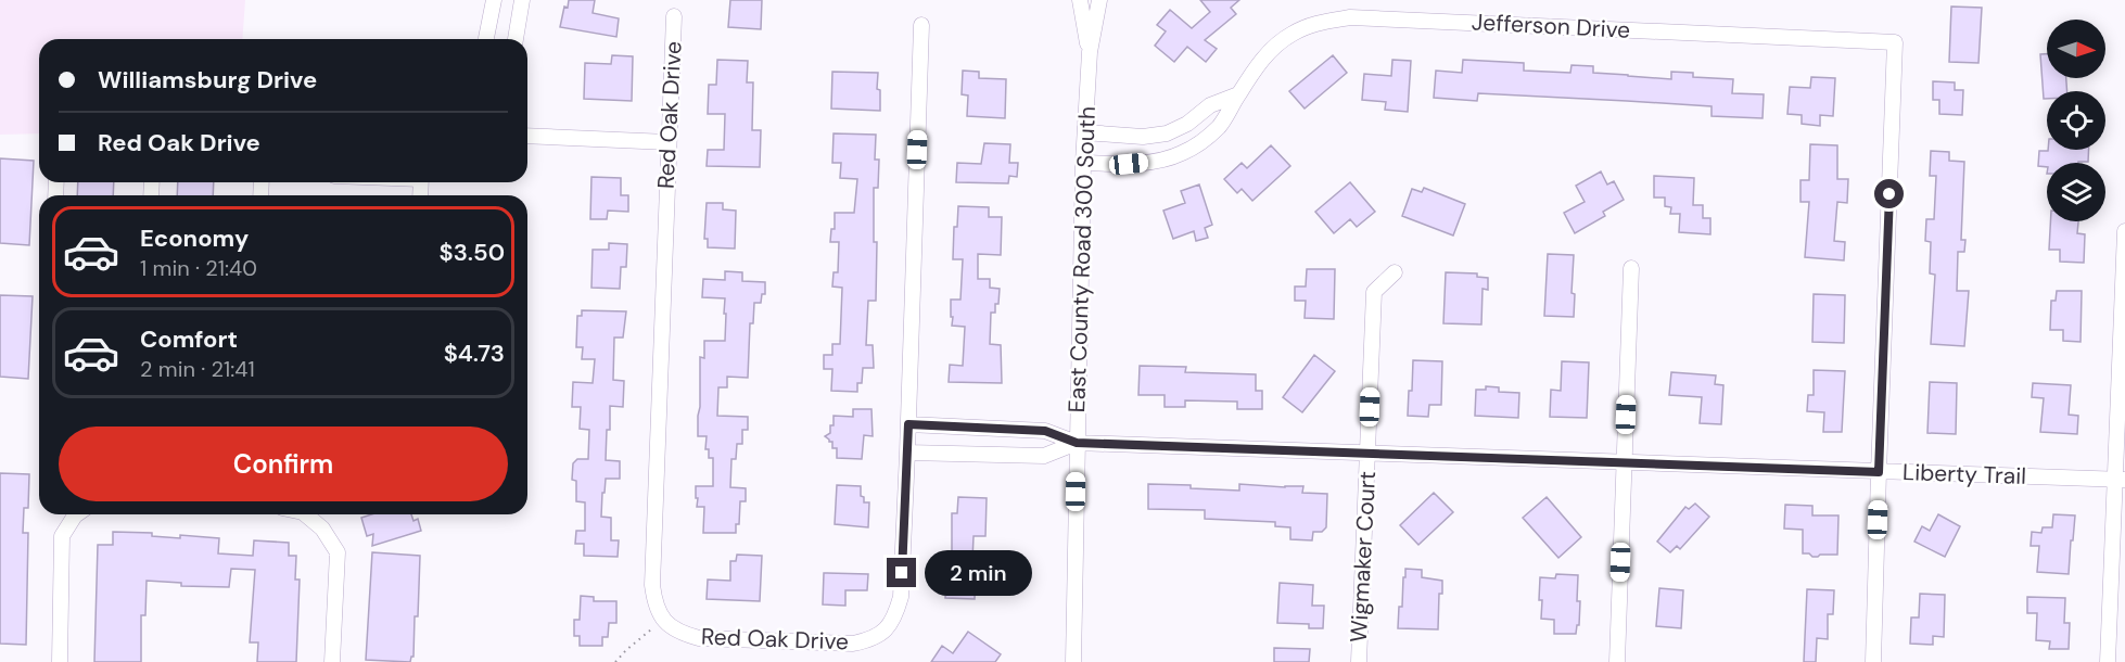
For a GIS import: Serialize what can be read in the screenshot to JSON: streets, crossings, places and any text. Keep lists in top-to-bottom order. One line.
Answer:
{"streets":{"street":["Jefferson Drive","Red Oak Drive","East County Road 300 South","Liberty Trail","Wigmaker Court"]},"crossings":[["Jefferson Drive","East County Road 300 South"],["Jefferson Drive","Liberty Trail"],["Red Oak Drive","Liberty Trail"],["East County Road 300 South","Liberty Trail"],["Liberty Trail","Wigmaker Court"]],"north":"right","page":{"banner":["Williamsburg Drive","Red Oak Drive"],"list":[{"name":"Economy","note":"1 min · 21:40","value":"$3.50"},{"name":"Comfort","note":"2 min · 21:41","value":"$4.73"}],"buttons":"Confirm","bubble":"2 min"}}
